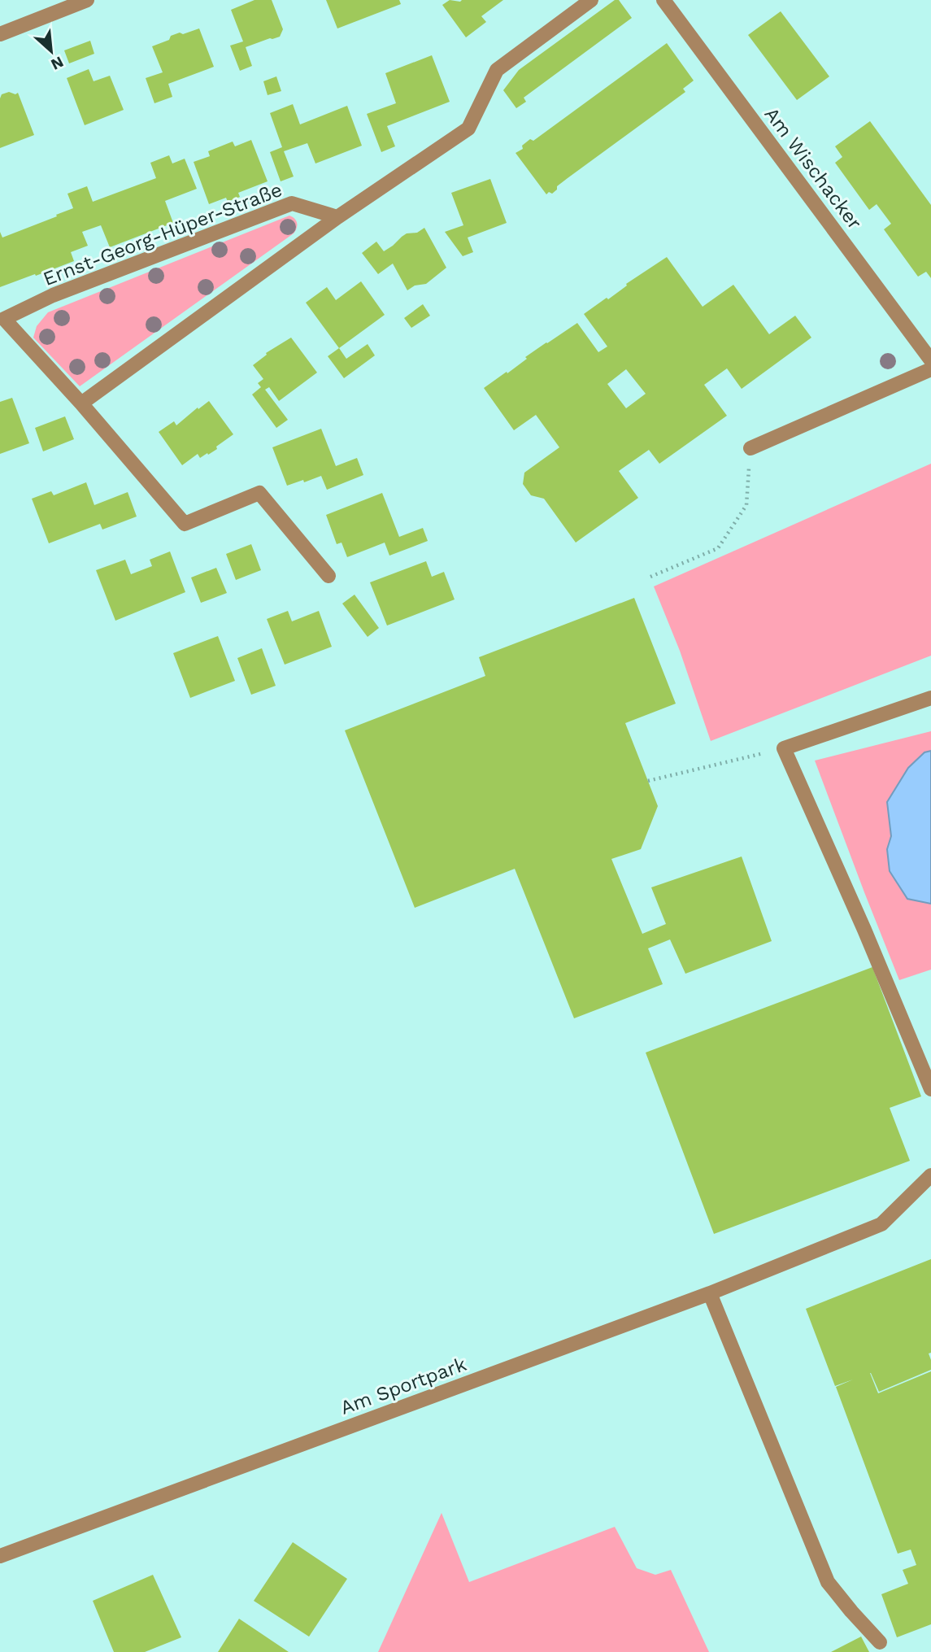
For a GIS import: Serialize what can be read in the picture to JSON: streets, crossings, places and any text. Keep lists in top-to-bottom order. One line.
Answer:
{"streets":{"street":["Am Wischacker","Ernst-Georg-Hüper-Straße","Am Sportpark"]},"north":"bottom right"}
